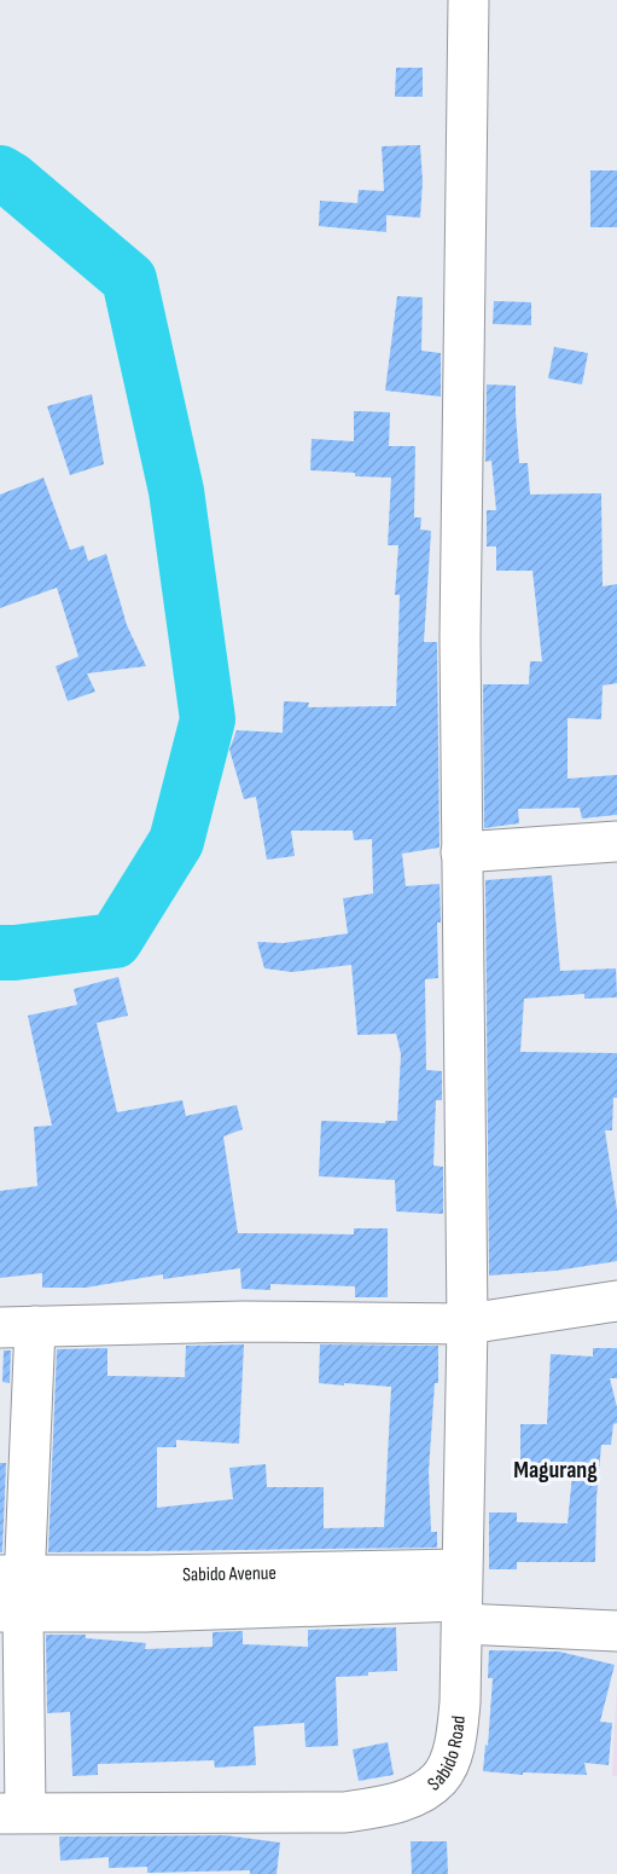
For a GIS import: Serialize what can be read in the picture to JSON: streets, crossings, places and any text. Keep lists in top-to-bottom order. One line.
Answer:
{"streets":{"street":["Sabido Avenue","Sabido Road"]},"crossings":[["Sabido Avenue","Sabido Road"]],"districts":["Magurang"]}
